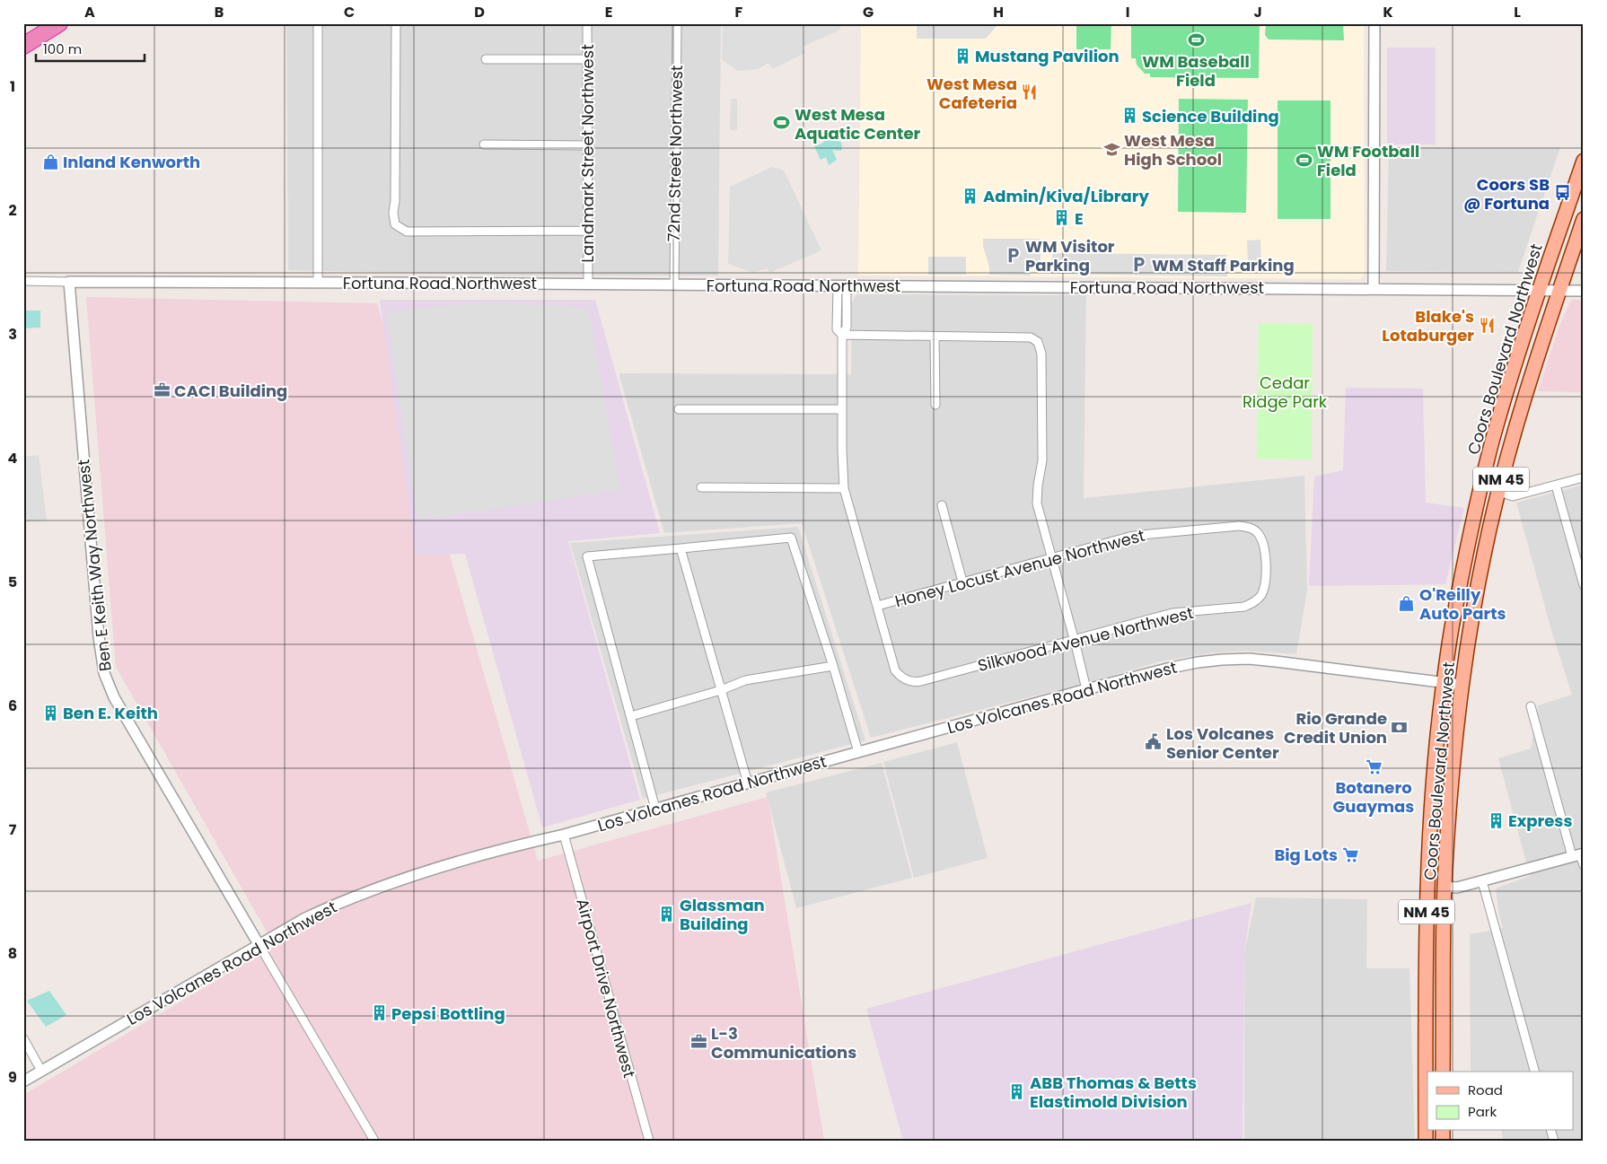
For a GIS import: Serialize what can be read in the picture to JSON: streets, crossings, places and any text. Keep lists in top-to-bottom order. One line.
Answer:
{"streets":{"main road":["Coors Boulevard Northwest","NM 45"],"street":["Landmark Street Northwest","72nd Street Northwest","Fortuna Road Northwest","Ben E Keith Way Northwest","Honey Locust Avenue Northwest","Silkwood Avenue Northwest","Los Volcanes Road Northwest","Airport Drive Northwest"]},"crossings":[["Landmark Street Northwest","Fortuna Road Northwest"],["72nd Street Northwest","Fortuna Road Northwest"],["Fortuna Road Northwest","Coors Boulevard Northwest"],["Fortuna Road Northwest","Ben E Keith Way Northwest"],["Coors Boulevard Northwest","Los Volcanes Road Northwest"],["Ben E Keith Way Northwest","Los Volcanes Road Northwest"],["Honey Locust Avenue Northwest","Silkwood Avenue Northwest"],["Los Volcanes Road Northwest","Airport Drive Northwest"]],"parks":["Cedar Ridge Park"],"places":{"sports":["WM Baseball Field","West Mesa Aquatic Center","WM Football Field"],"building":["Mustang Pavilion","Science Building","Admin/Kiva/Library","E","Ben E. Keith","Express","Glassman Building","Pepsi Bottling","ABB Thomas & Betts Elastimold Division"],"restaurant":["West Mesa Cafeteria","Blake's Lotaburger"],"school or university":["West Mesa High School"],"shop":["Inland Kenworth","O'Reilly Auto Parts"],"bus stop":["Coors SB @ Fortuna"],"parking":["WM Visitor Parking","WM Staff Parking"],"office":["CACI Building","L-3 Communications"],"bank":["Rio Grande Credit Union"],"public building":["Los Volcanes Senior Center"],"supermarket":["Botanero Guaymas","Big Lots"]},"legend":["Road","Park"],"scale_bar":"100 m","grid":{"columns":["A","B","C","D","E","F","G","H","I","J","K","L"],"rows":["1","2","3","4","5","6","7","8","9"]}}
